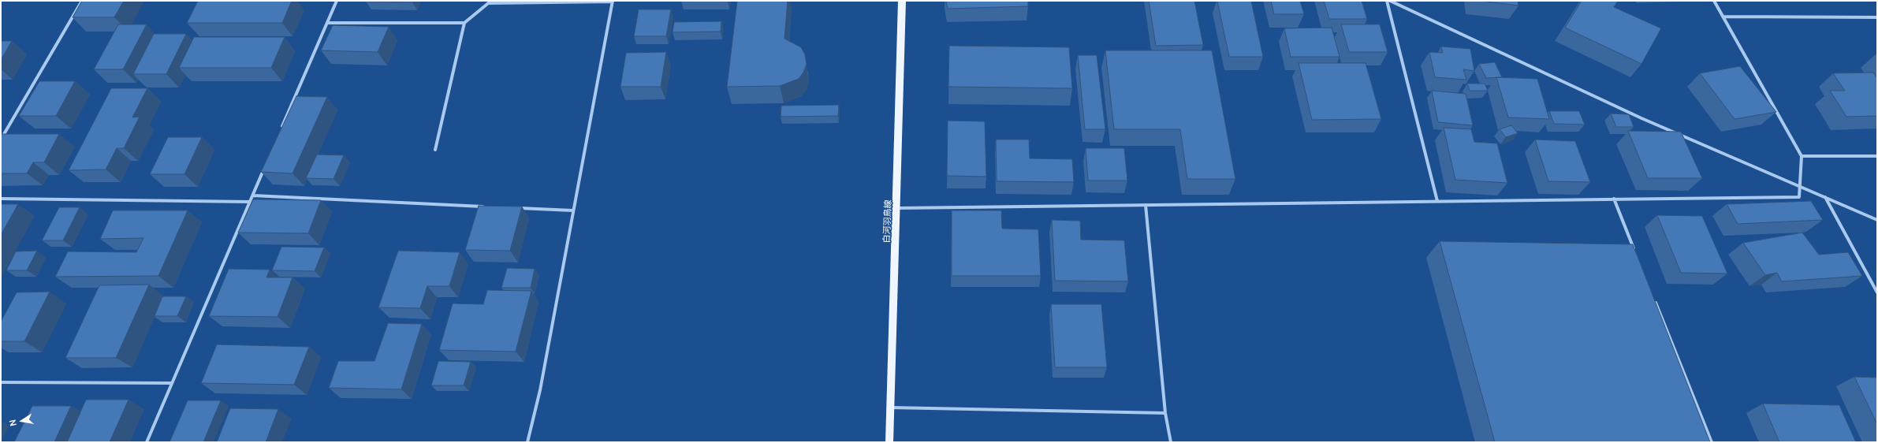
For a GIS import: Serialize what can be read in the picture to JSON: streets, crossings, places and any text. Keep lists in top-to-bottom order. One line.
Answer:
{"streets":{"main road":["白河羽鳥線"]},"north":"left"}
